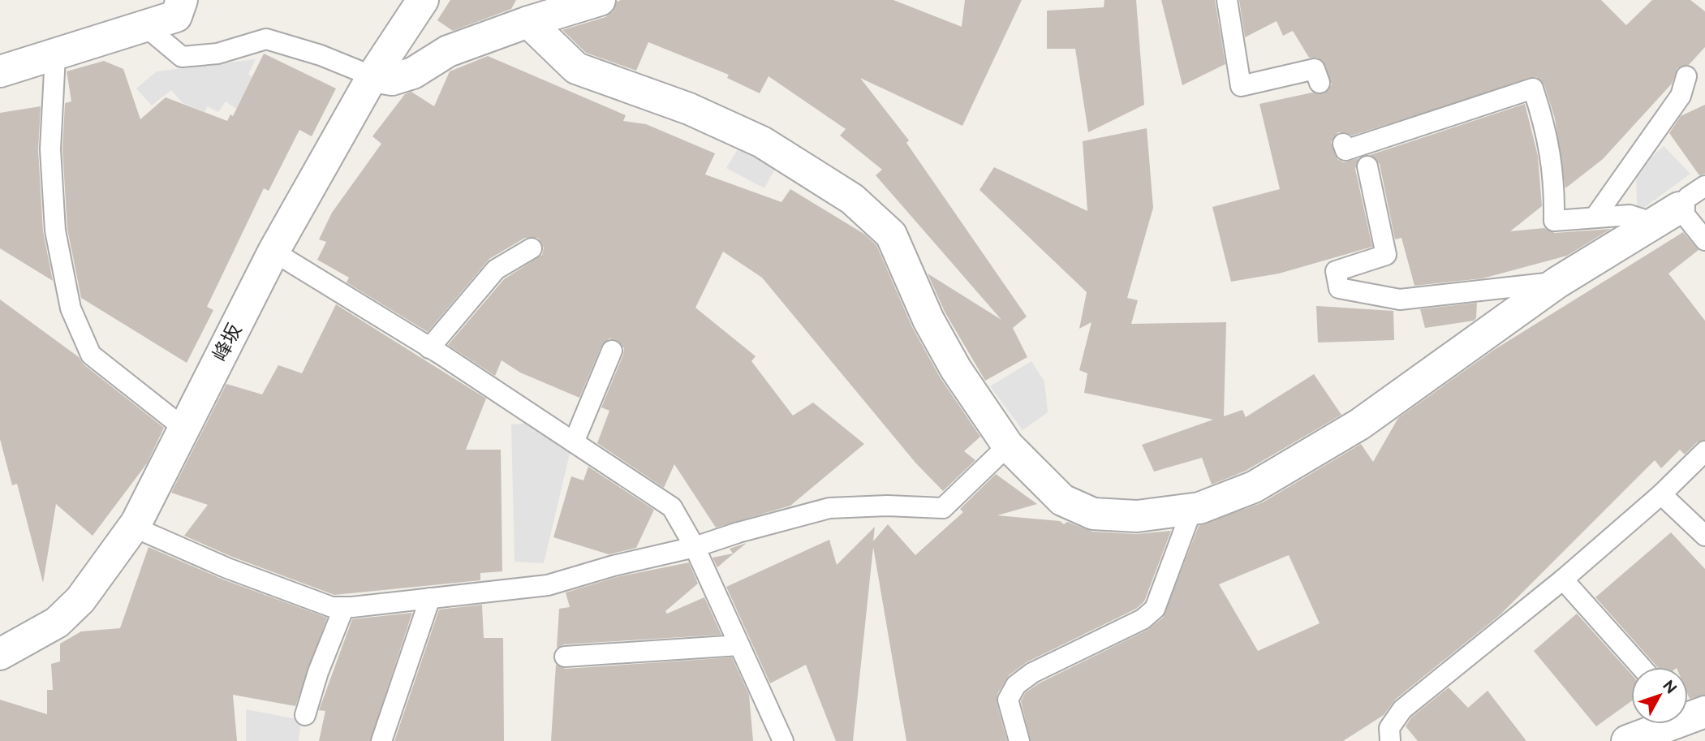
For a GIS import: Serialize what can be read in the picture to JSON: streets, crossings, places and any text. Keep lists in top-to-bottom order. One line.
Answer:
{"streets":{"street":["峰坂"]},"north":"top right"}
